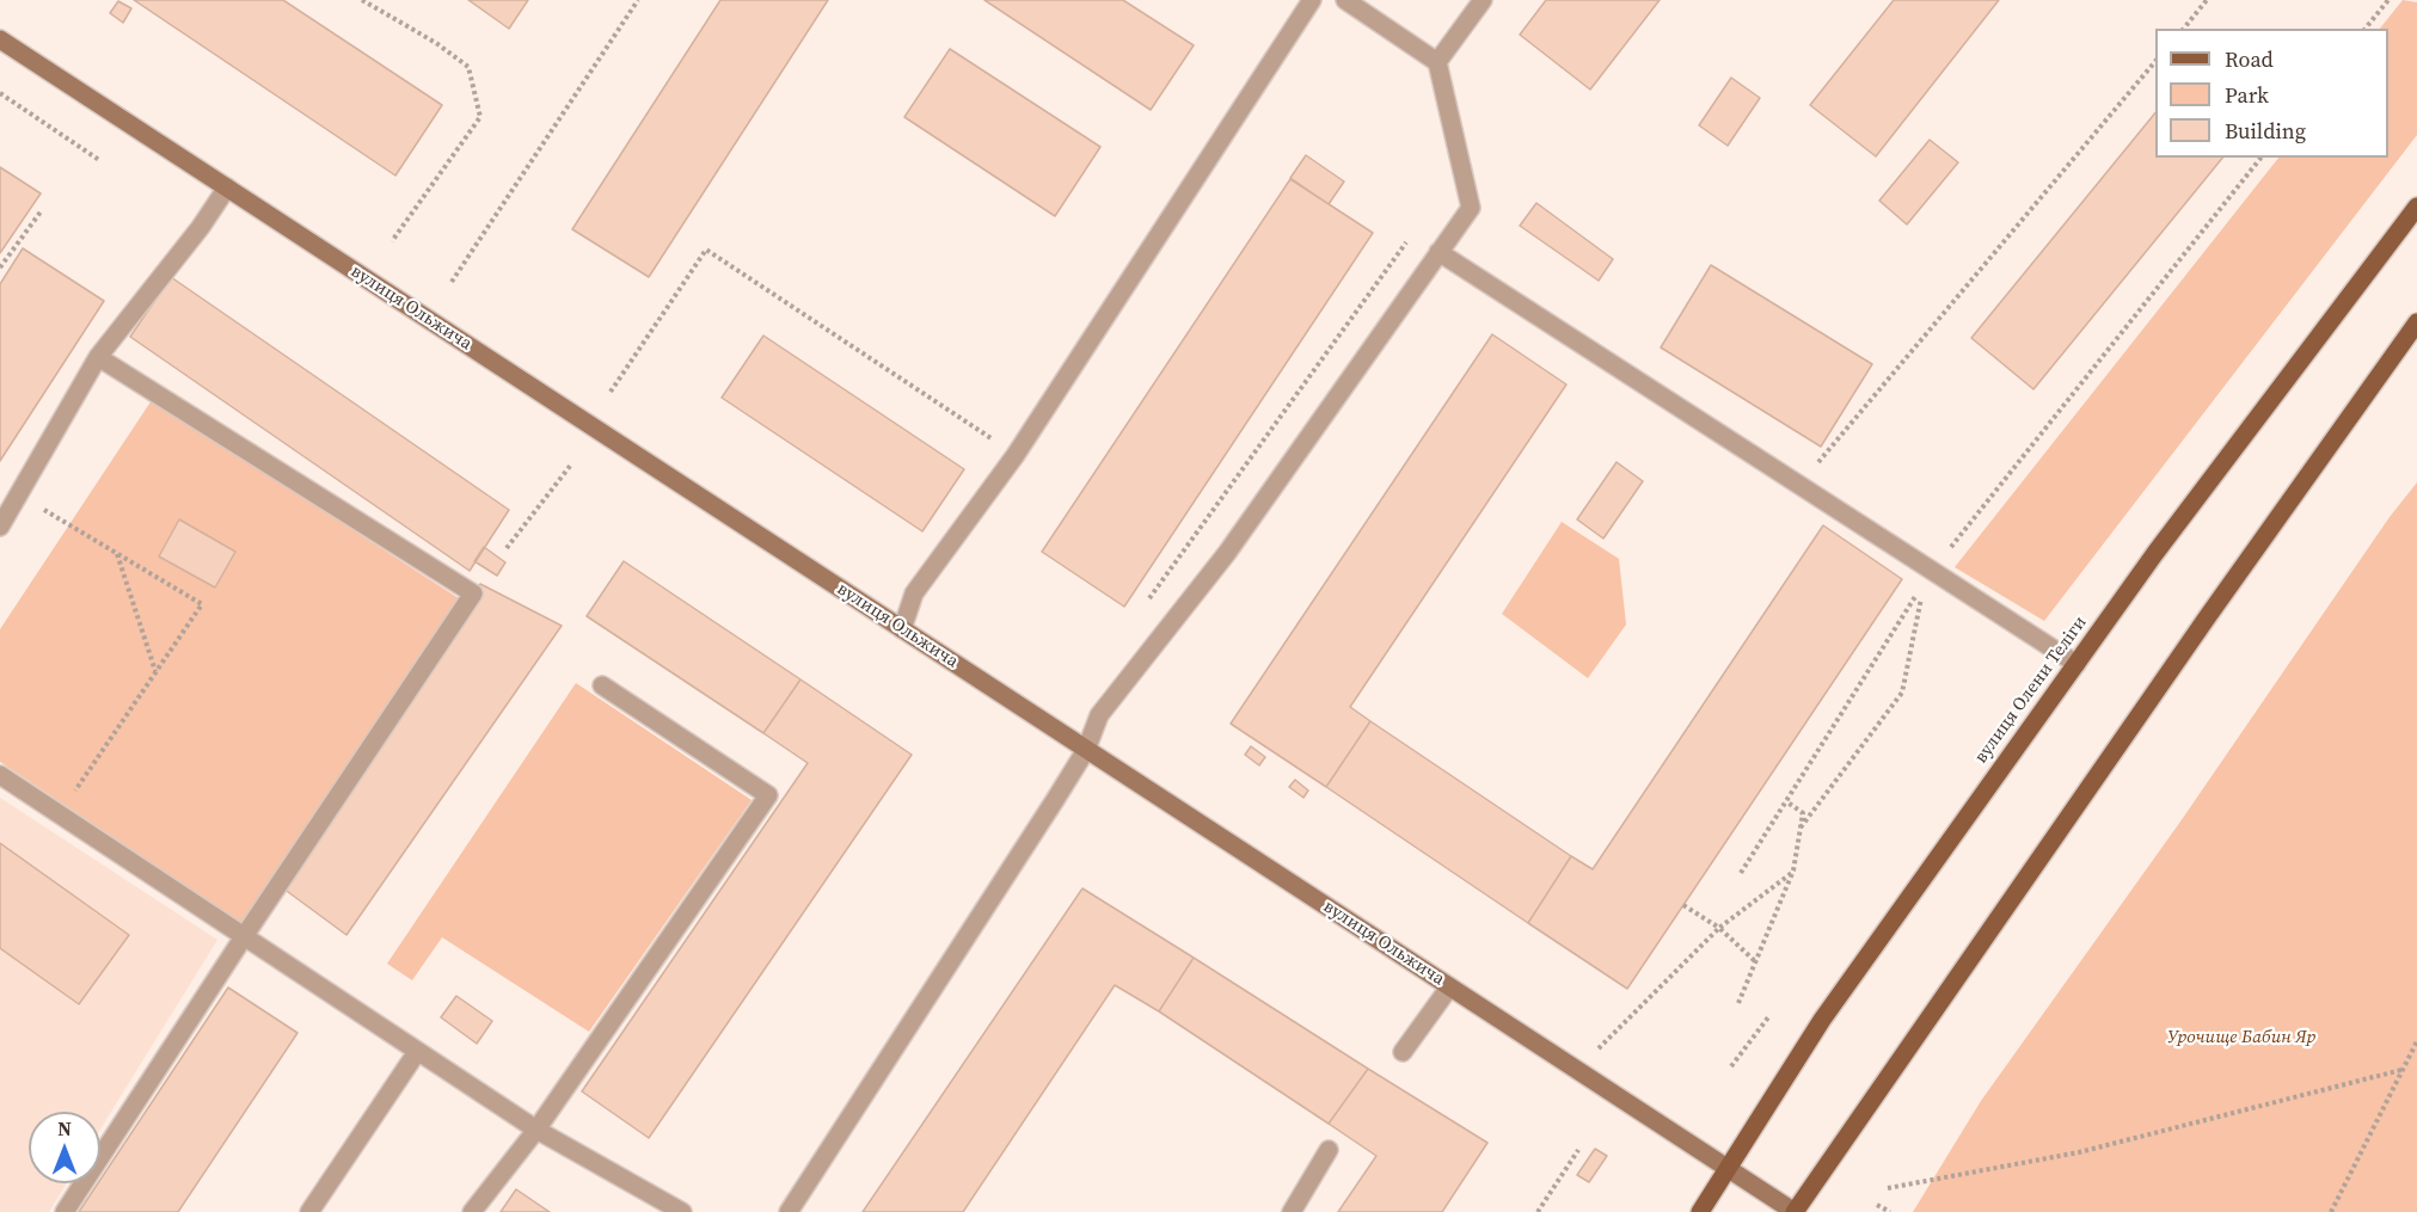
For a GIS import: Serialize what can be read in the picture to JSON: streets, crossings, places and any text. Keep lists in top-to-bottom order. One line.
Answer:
{"streets":{"main road":["вулиця Ольжича","вулиця Олени Теліги"]},"crossings":[["вулиця Ольжича","вулиця Олени Теліги"]],"parks":["Урочище Бабин Яр"],"legend":["Road","Park","Building"],"north":"top"}
